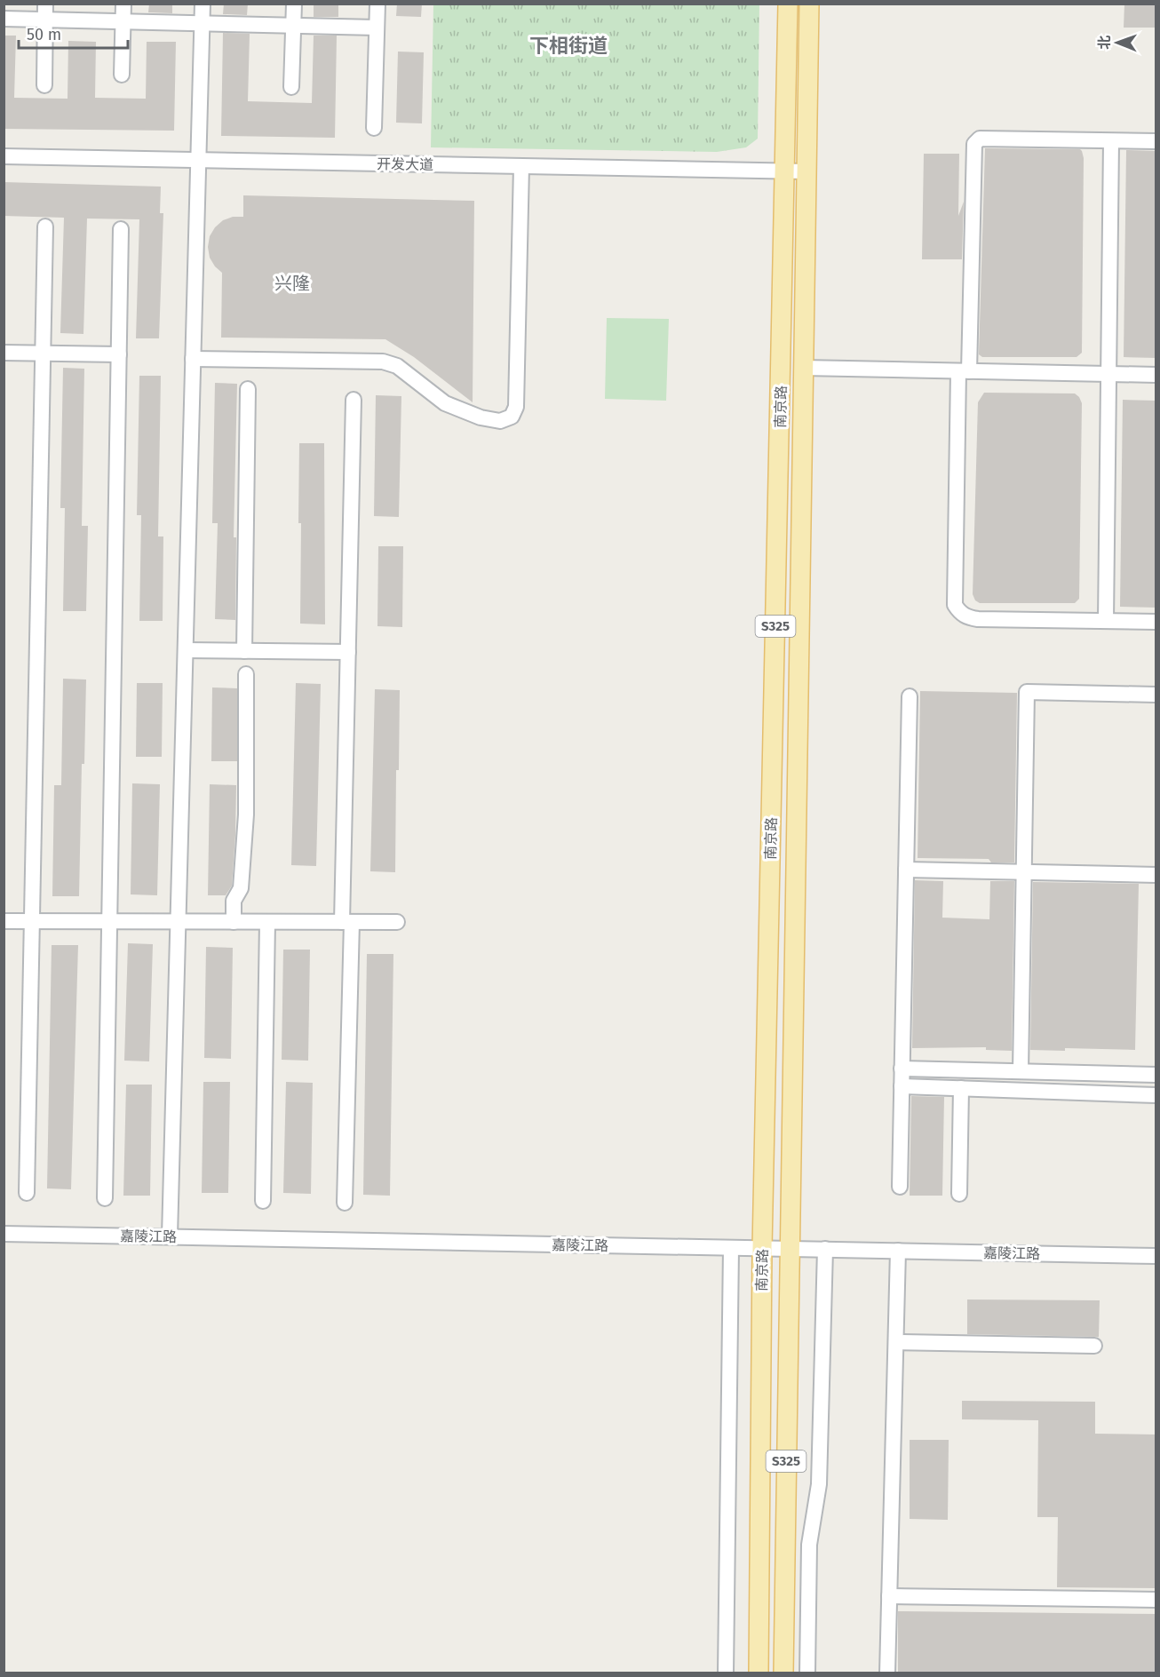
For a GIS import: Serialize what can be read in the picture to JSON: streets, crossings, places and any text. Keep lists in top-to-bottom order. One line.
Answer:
{"streets":{"main road":["南京路","S325"],"street":["开发大道","嘉陵江路"]},"crossings":[["开发大道","南京路"],["南京路","嘉陵江路"]],"districts":["下相街道","兴隆"],"scale_bar":"50 m","north":"left"}
